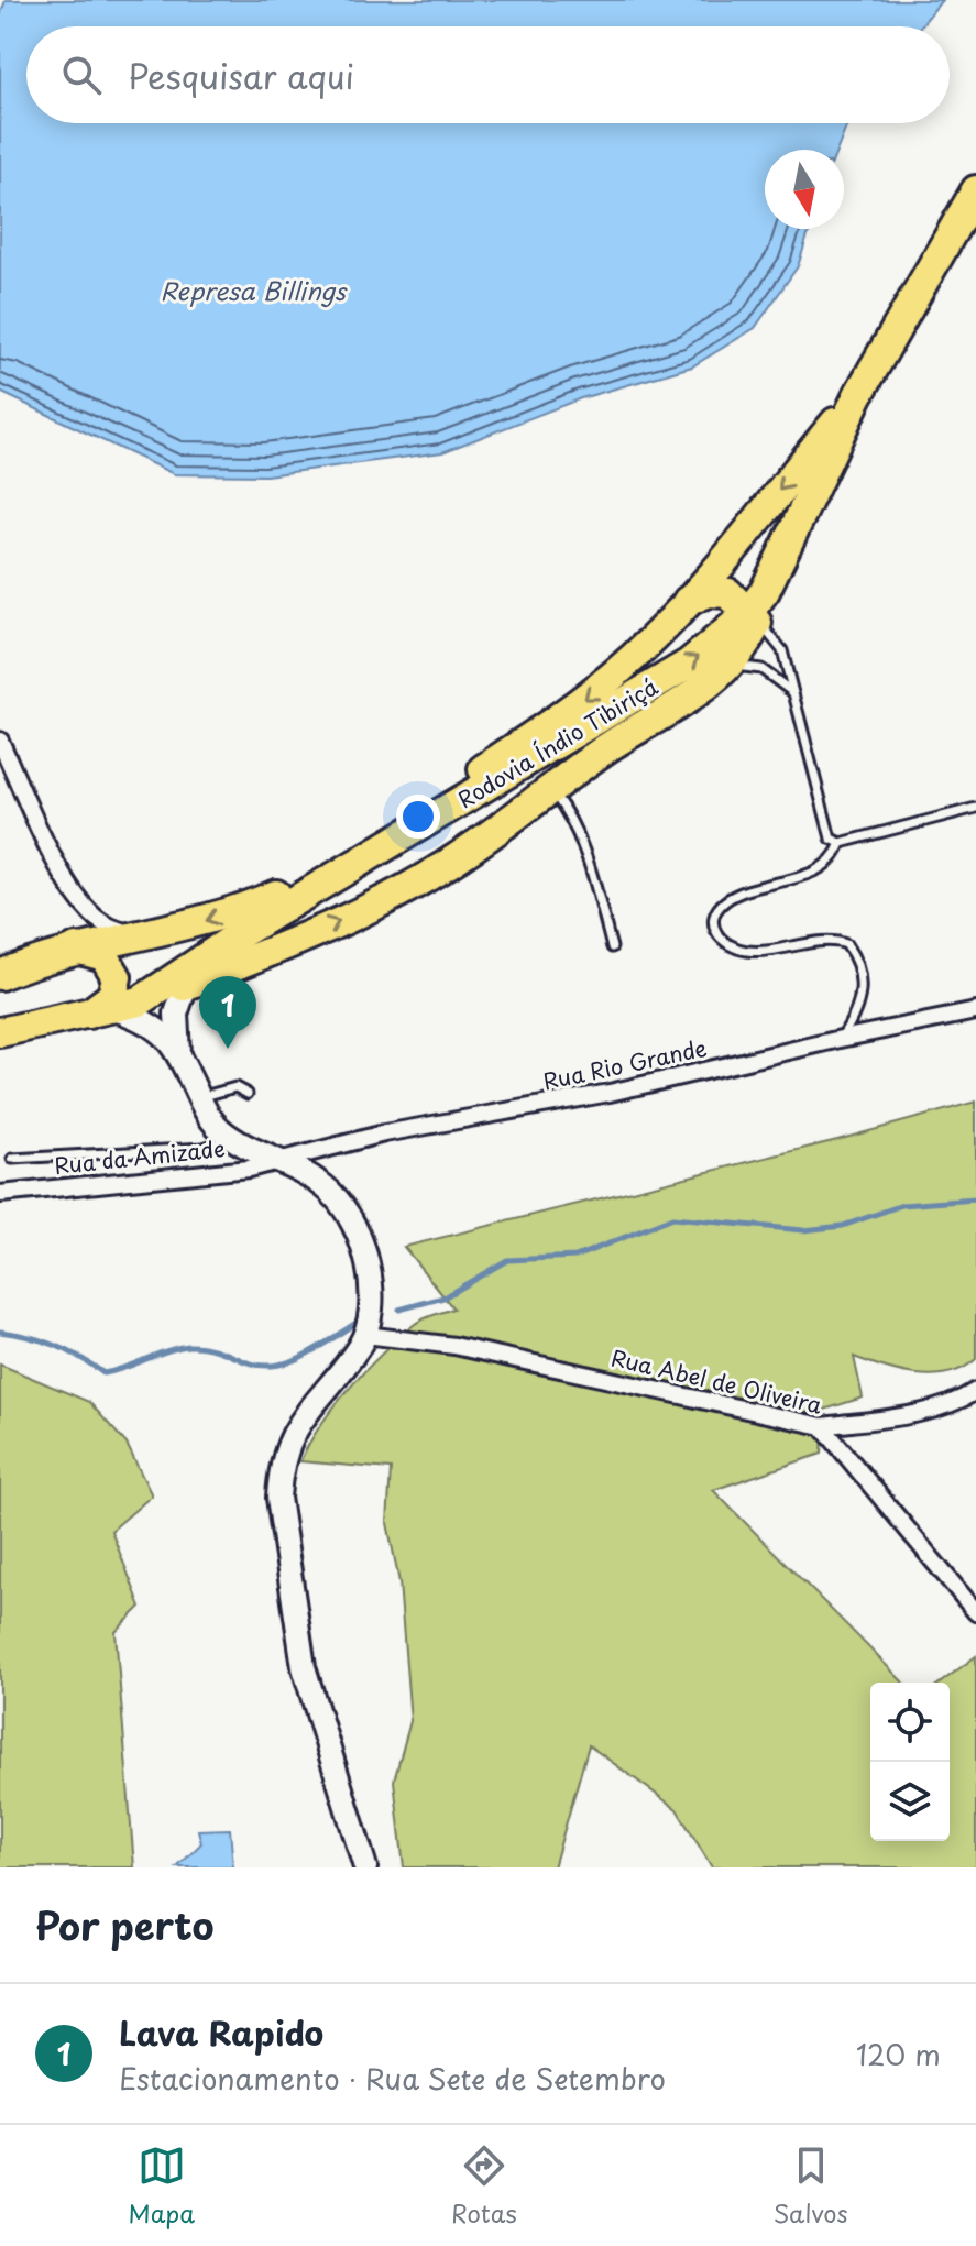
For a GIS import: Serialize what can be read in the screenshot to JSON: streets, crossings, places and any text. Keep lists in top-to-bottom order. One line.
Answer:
{"streets":{"highway":["Rodovia Índio Tibiriçá"],"street":["Rua Rio Grande","Rua da Amizade","Rua Abel de Oliveira"]},"crossings":[["Rua Rio Grande","Rua da Amizade"]],"water":["Represa Billings"],"north":"bottom","page":{"search":"Pesquisar aqui","pins":"1","heading":"Por perto","list":[{"mark":"1","name":"Lava Rapido","note":"Estacionamento · Rua Sete de Setembro","value":"120 m"}],"nav":["Mapa","Rotas","Salvos"]}}
